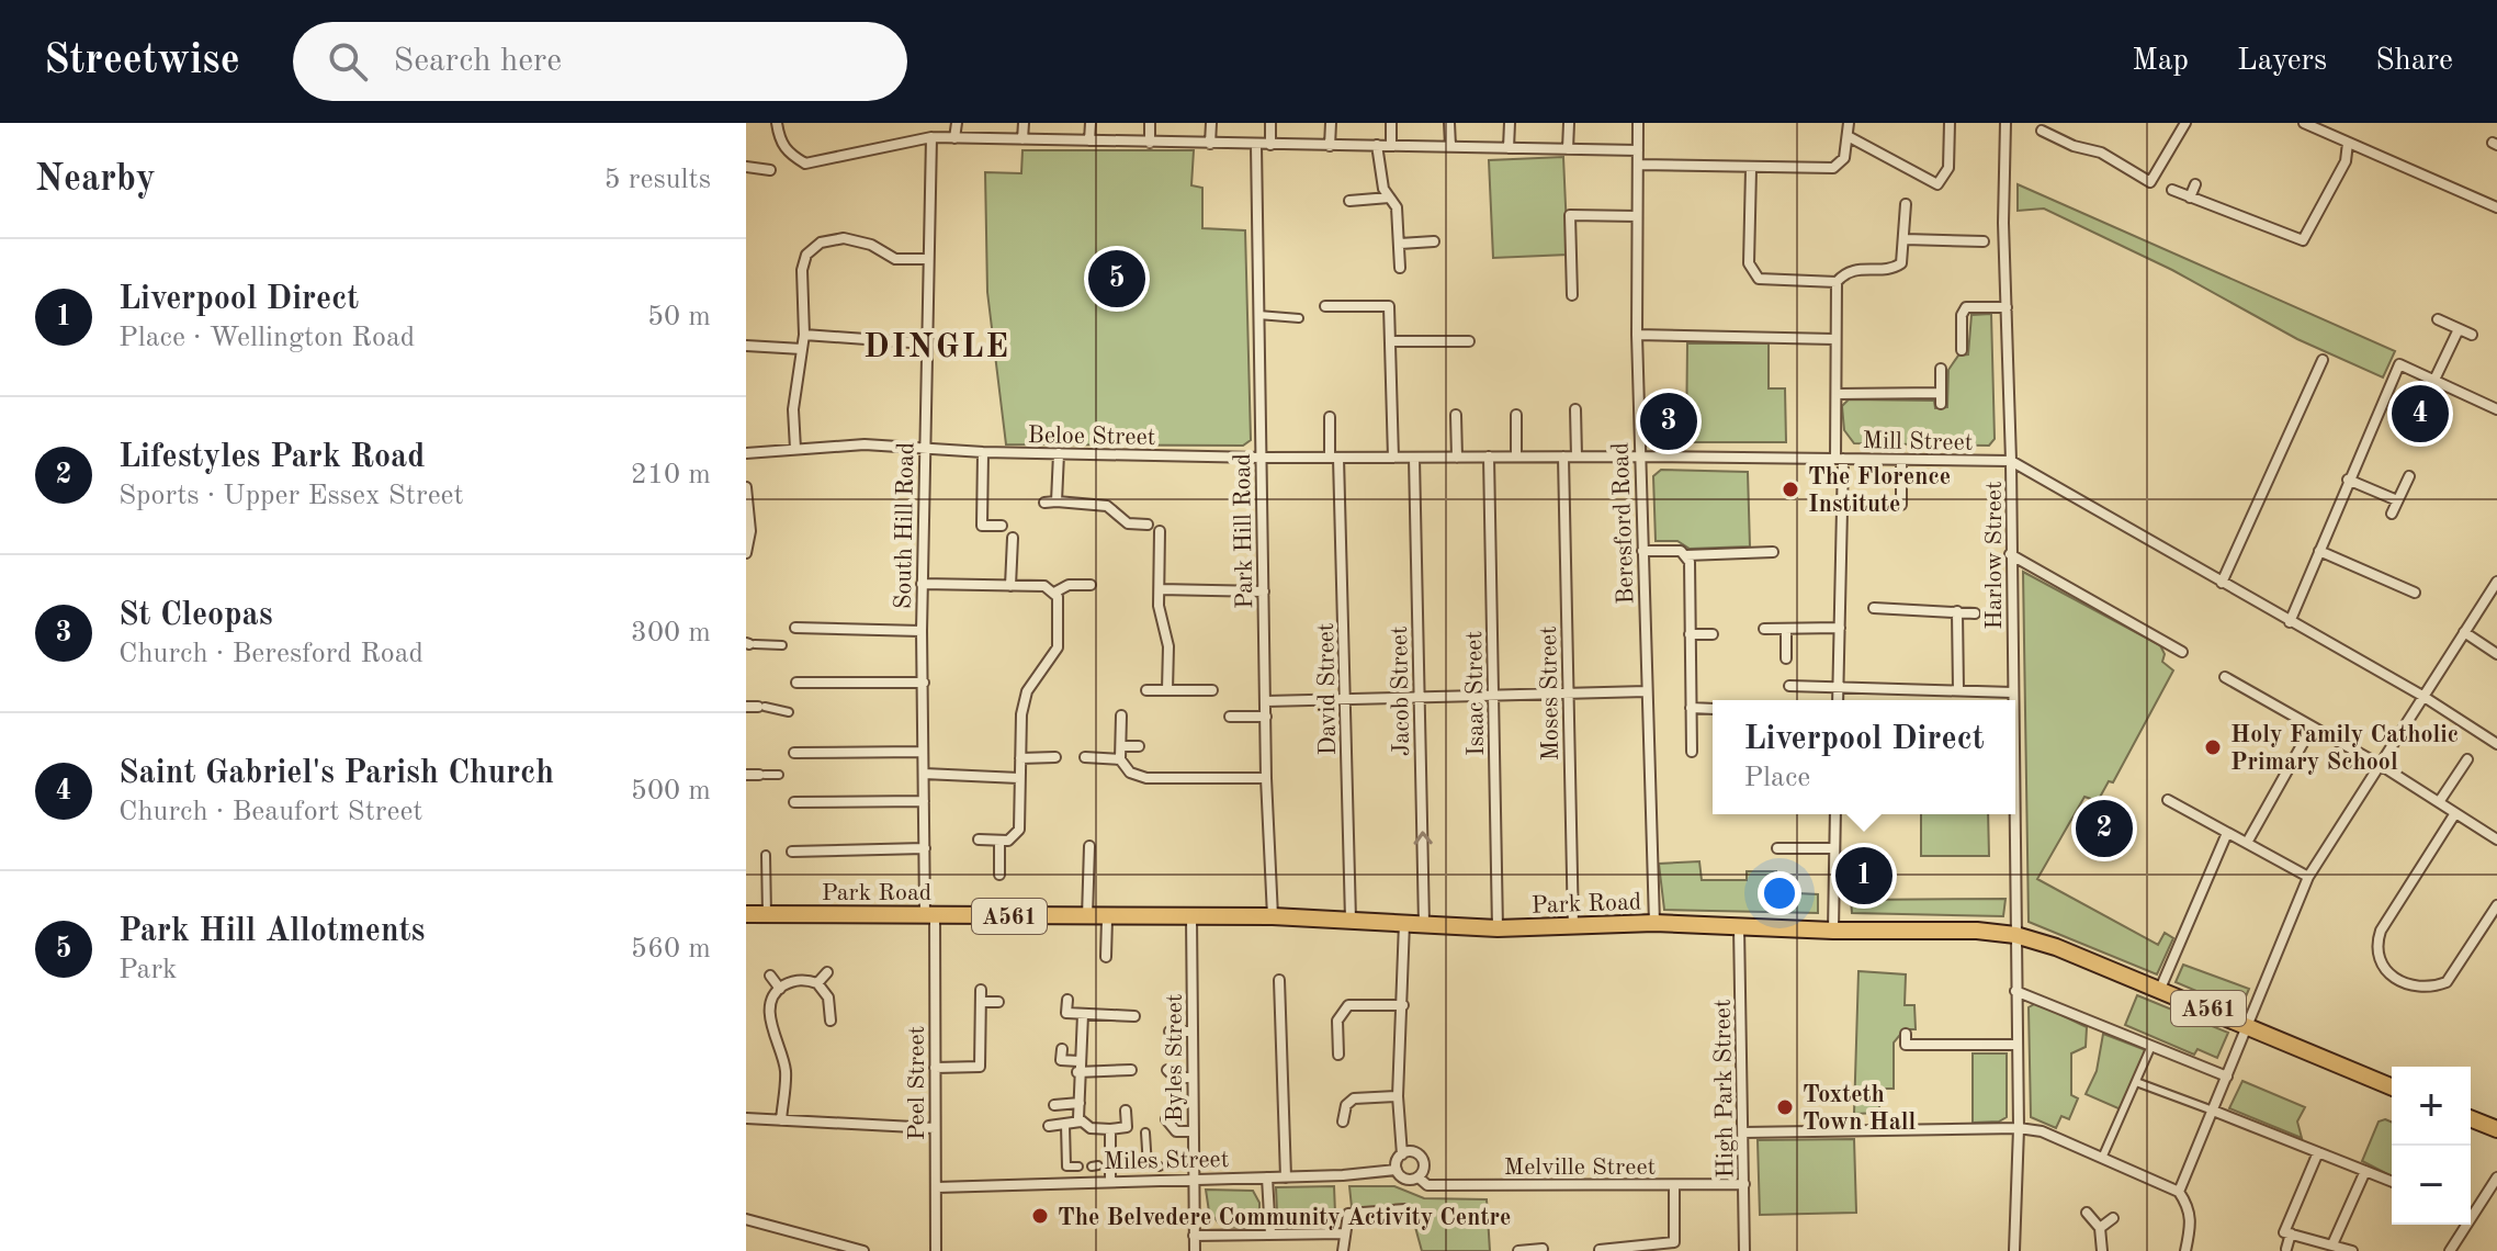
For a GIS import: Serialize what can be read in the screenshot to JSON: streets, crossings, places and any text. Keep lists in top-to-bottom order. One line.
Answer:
{"streets":{"highway":["Park Road","A561"],"street":["Beloe Street","Mill Street","Beresford Road","South Hill Road","Park Hill Road","Harlow Street","David Street","Jacob Street","Isaac Street","Moses Street","Byles Street","Peel Street","High Park Street","Miles Street","Melville Street"]},"crossings":[["Beloe Street","Mill Street"],["Beloe Street","South Hill Road"],["Beloe Street","Park Hill Road"],["Mill Street","Beresford Road"],["Mill Street","Park Hill Road"],["Mill Street","Harlow Street"],["Mill Street","David Street"],["Mill Street","Jacob Street"],["Mill Street","Isaac Street"],["Mill Street","Moses Street"],["Beresford Road","Park Road"],["South Hill Road","Park Road"],["South Hill Road","Peel Street"],["Park Hill Road","Park Road"],["Harlow Street","Park Road"],["David Street","Park Road"],["Jacob Street","Park Road"],["Isaac Street","Park Road"],["Moses Street","Park Road"],["Park Road","Byles Street"],["Park Road","Peel Street"],["Park Road","High Park Street"],["Byles Street","Miles Street"],["Peel Street","Miles Street"],["High Park Street","Melville Street"],["Miles Street","Melville Street"]],"one_way":["Jacob Street"],"districts":["DINGLE"],"places":["The Florence Institute","Holy Family Catholic Primary School","Toxteth Town Hall","The Belvedere Community Activity Centre"],"page":{"header":"Streetwise","search":"Search here","nav":["Map","Layers","Share"],"heading":["Nearby","5 results"],"list":[{"mark":"1","name":"Liverpool Direct","note":"Place · Wellington Road","value":"50 m"},{"mark":"2","name":"Lifestyles Park Road","note":"Sports · Upper Essex Street","value":"210 m"},{"mark":"3","name":"St Cleopas","note":"Church · Beresford Road","value":"300 m"},{"mark":"4","name":"Saint Gabriel's Parish Church","note":"Church · Beaufort Street","value":"500 m"},{"mark":"5","name":"Park Hill Allotments","note":"Park","value":"560 m"}],"pins":["5","4","3","2","1"],"popup":["Liverpool Direct","Place"],"map_buttons":["+","−"]}}
